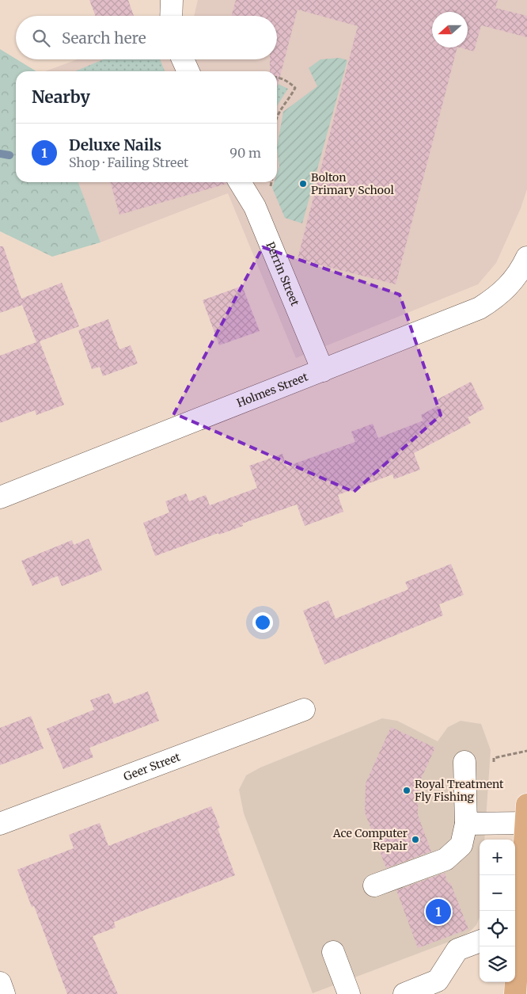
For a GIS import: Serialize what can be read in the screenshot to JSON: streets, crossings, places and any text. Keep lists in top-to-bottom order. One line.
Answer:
{"streets":{"street":["Perrin Street","Holmes Street","Geer Street"]},"crossings":[["Perrin Street","Holmes Street"]],"places":["Bolton Primary School","Royal Treatment Fly Fishing","Ace Computer Repair"],"north":"left","page":{"search":"Search here","heading":"Nearby","list":[{"mark":"1","name":"Deluxe Nails","note":"Shop · Failing Street","value":"90 m"}],"map_buttons":["+","−"],"pins":"1"}}
